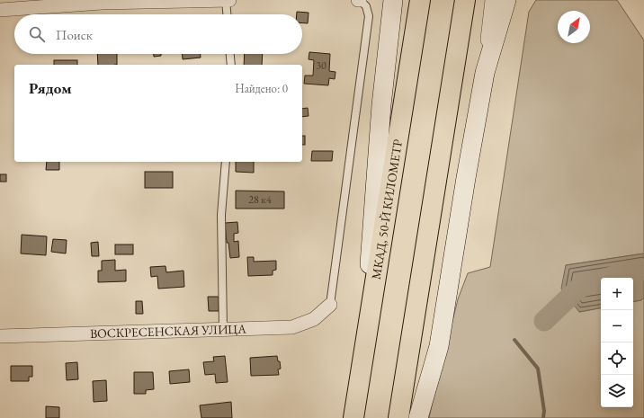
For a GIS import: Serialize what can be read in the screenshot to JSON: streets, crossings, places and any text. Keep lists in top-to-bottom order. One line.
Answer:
{"streets":{"highway":["МКАД, 50-Й КИЛОМЕТР"],"street":["ВОСКРЕСЕНСКАЯ УЛИЦА"]},"house_numbers":["30","28 к4"],"north":"top right","page":{"search":"Поиск","heading":["Рядом","Найдено: 0"],"map_buttons":["+","−"]}}
